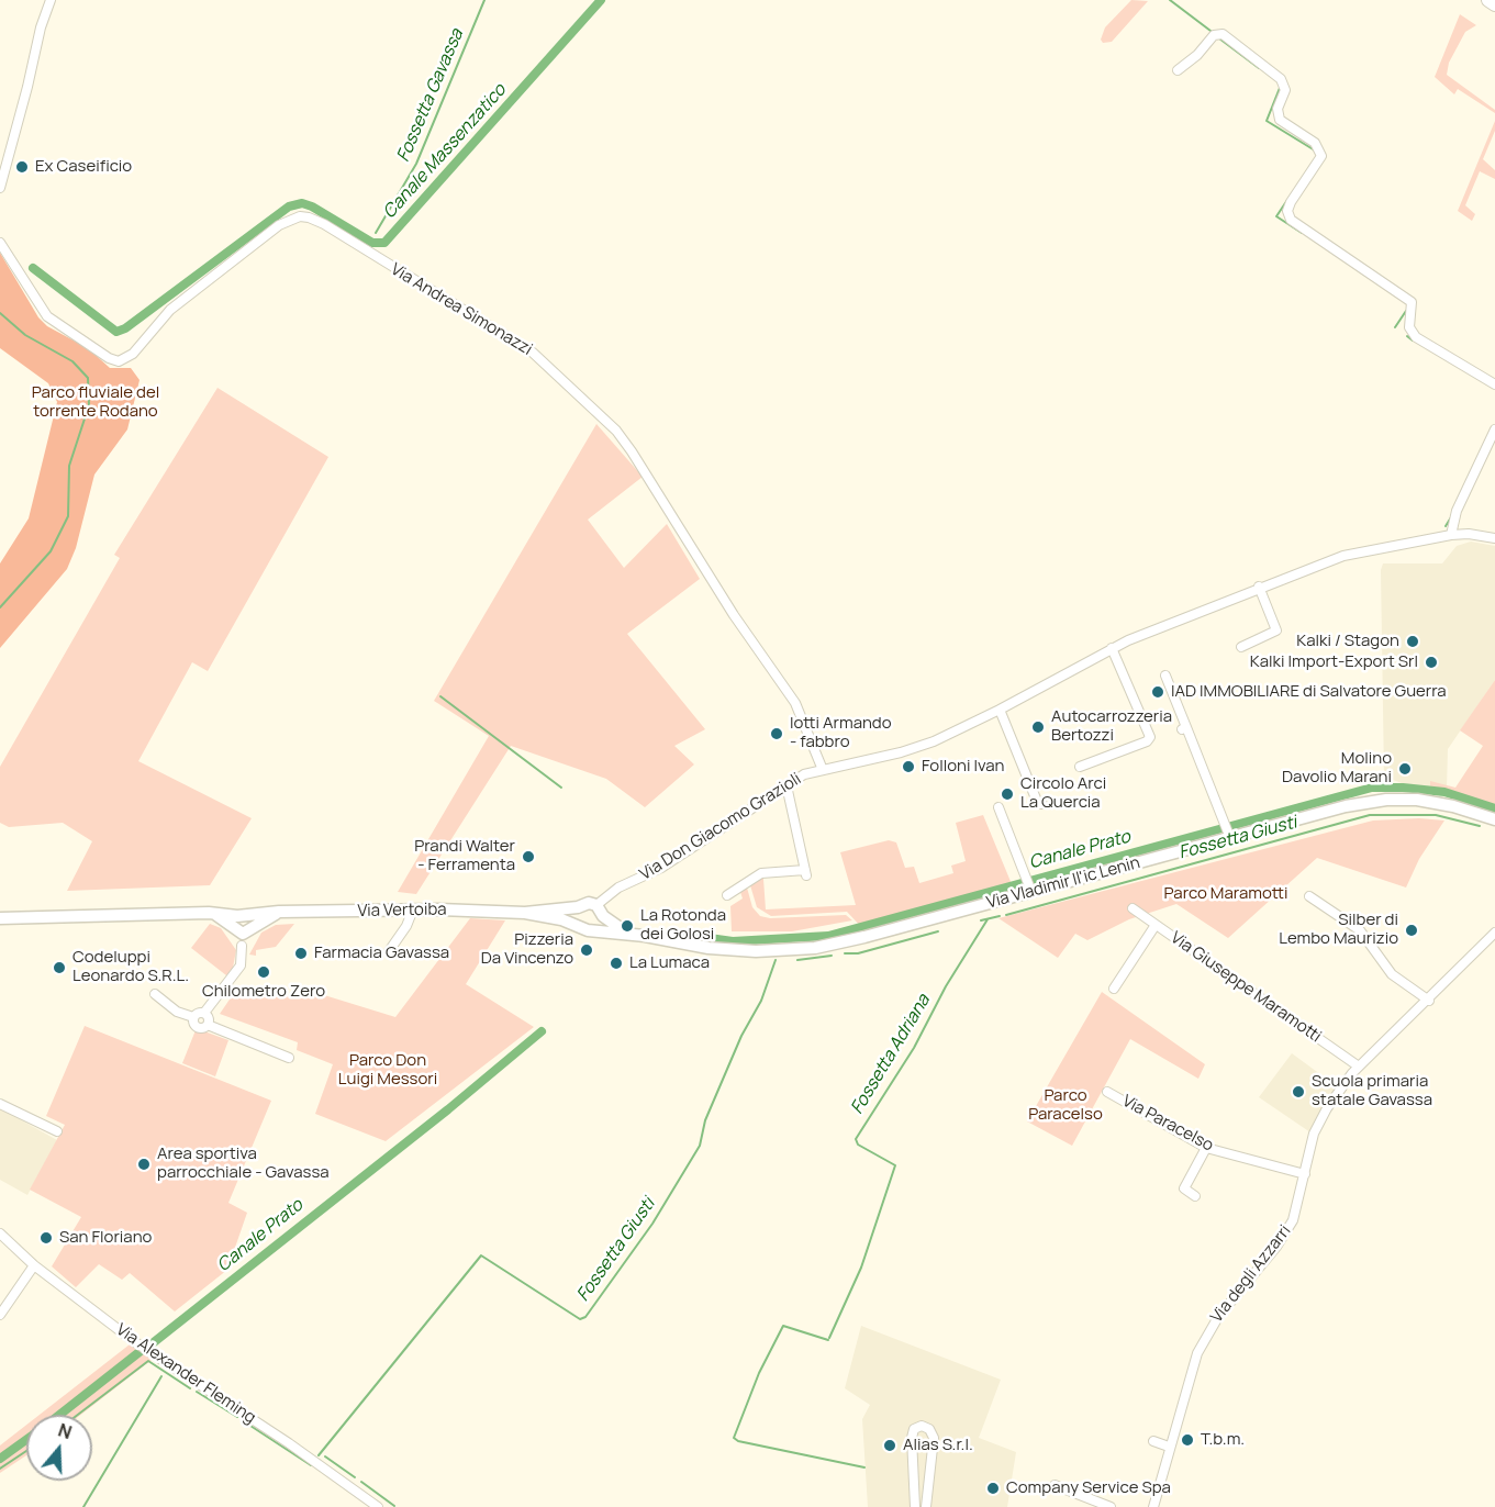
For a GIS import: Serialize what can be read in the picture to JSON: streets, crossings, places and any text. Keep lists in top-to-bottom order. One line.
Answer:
{"streets":{"main road":["Via Vladimir Il'ic Lenin","Via Vertoiba"],"street":["Via Andrea Simonazzi","Via Don Giacomo Grazioli","Via Giuseppe Maramotti","Via Paracelso","Via degli Azzarri","Via Alexander Fleming"]},"crossings":[["Via Andrea Simonazzi","Via Don Giacomo Grazioli"],["Via Don Giacomo Grazioli","Via Vladimir Il'ic Lenin"],["Via Vladimir Il'ic Lenin","Via Vertoiba"],["Via Giuseppe Maramotti","Via degli Azzarri"],["Via Paracelso","Via degli Azzarri"]],"water":["Fossetta Gavassa","Canale Massenzatico","Fossetta Giusti","Canale Prato","Fossetta Adriana"],"parks":["Parco fluviale del torrente Rodano","Parco Maramotti","Parco Don Luigi Messori","Parco Paracelso"],"places":["Ex Caseificio","Kalki / Stagon","Kalki Import-Export Srl","IAD IMMOBILIARE di Salvatore Guerra","Autocarrozzeria Bertozzi","Iotti Armando - fabbro","Folloni Ivan","Molino Davolio Marani","Circolo Arci La Quercia","Prandi Walter - Ferramenta","La Rotonda dei Golosi","Silber di Lembo Maurizio","Pizzeria Da Vincenzo","Farmacia Gavassa","La Lumaca","Codeluppi Leonardo S.R.L.","Chilometro Zero","Scuola primaria statale Gavassa","Area sportiva parrocchiale - Gavassa","San Floriano","T.b.m.","Alias S.r.l.","Company Service Spa"],"north":"top"}
